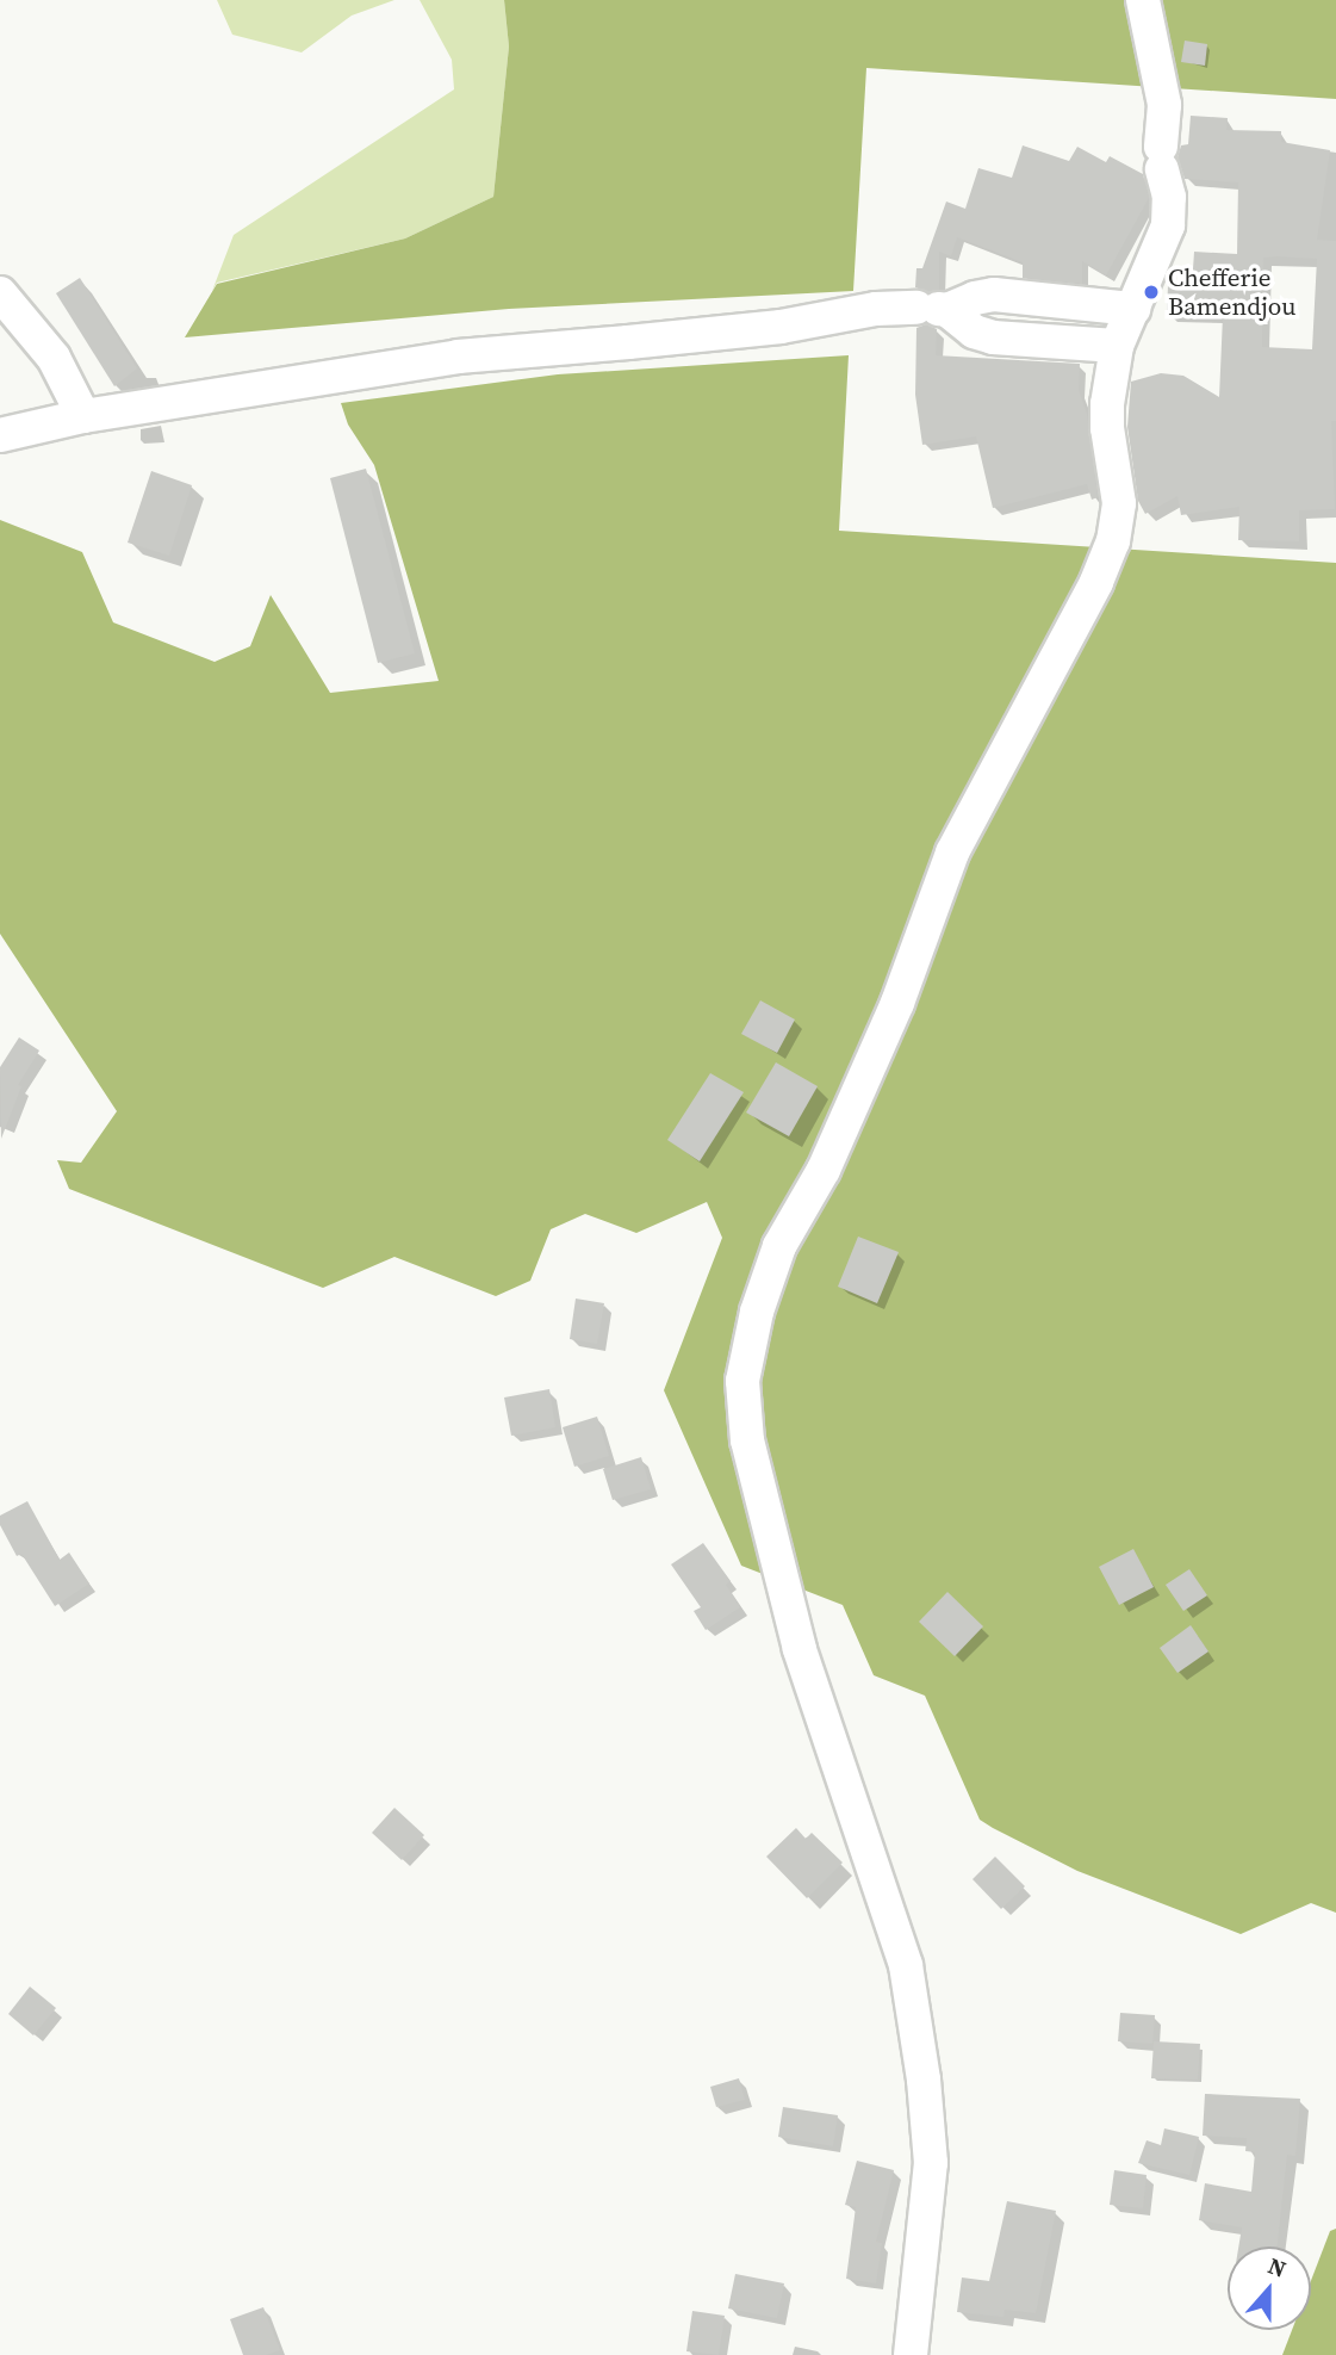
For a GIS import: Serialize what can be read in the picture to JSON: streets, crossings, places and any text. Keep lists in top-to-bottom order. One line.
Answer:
{"places":["Chefferie Bamendjou"],"north":"top"}
